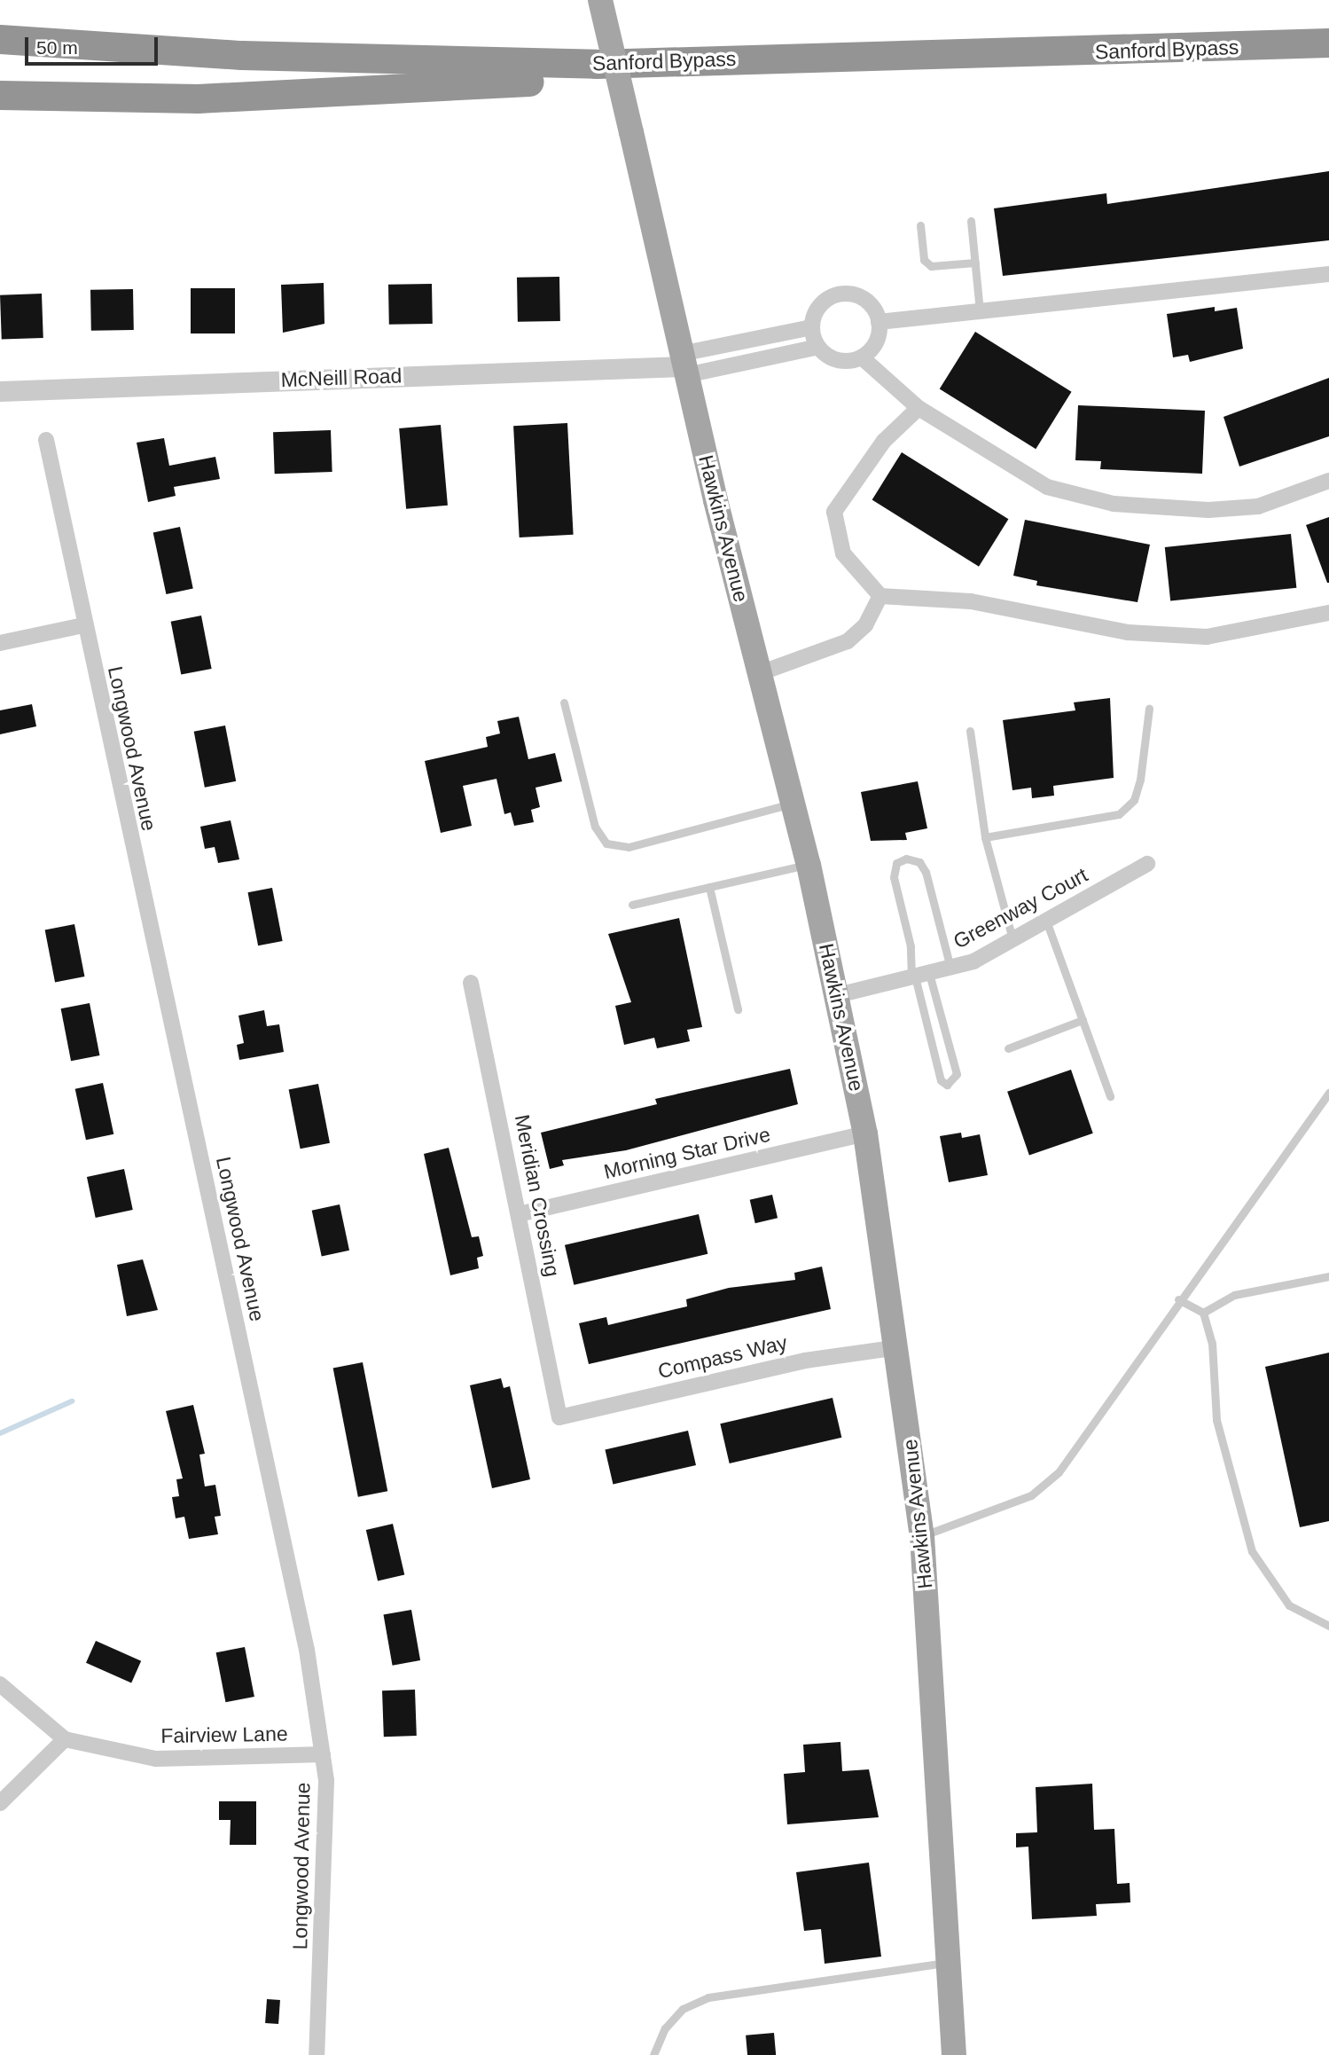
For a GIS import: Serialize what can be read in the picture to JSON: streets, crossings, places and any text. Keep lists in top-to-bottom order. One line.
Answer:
{"streets":{"highway":["Sanford Bypass"],"main road":["Hawkins Avenue"],"street":["McNeill Road","Longwood Avenue","Greenway Court","Morning Star Drive","Meridian Crossing","Compass Way","Fairview Lane"]},"crossings":[["McNeill Road","Hawkins Avenue"],["Hawkins Avenue","Greenway Court"],["Hawkins Avenue","Morning Star Drive"],["Hawkins Avenue","Compass Way"],["Longwood Avenue","Fairview Lane"],["Morning Star Drive","Meridian Crossing"],["Meridian Crossing","Compass Way"]],"scale_bar":"50 m"}
